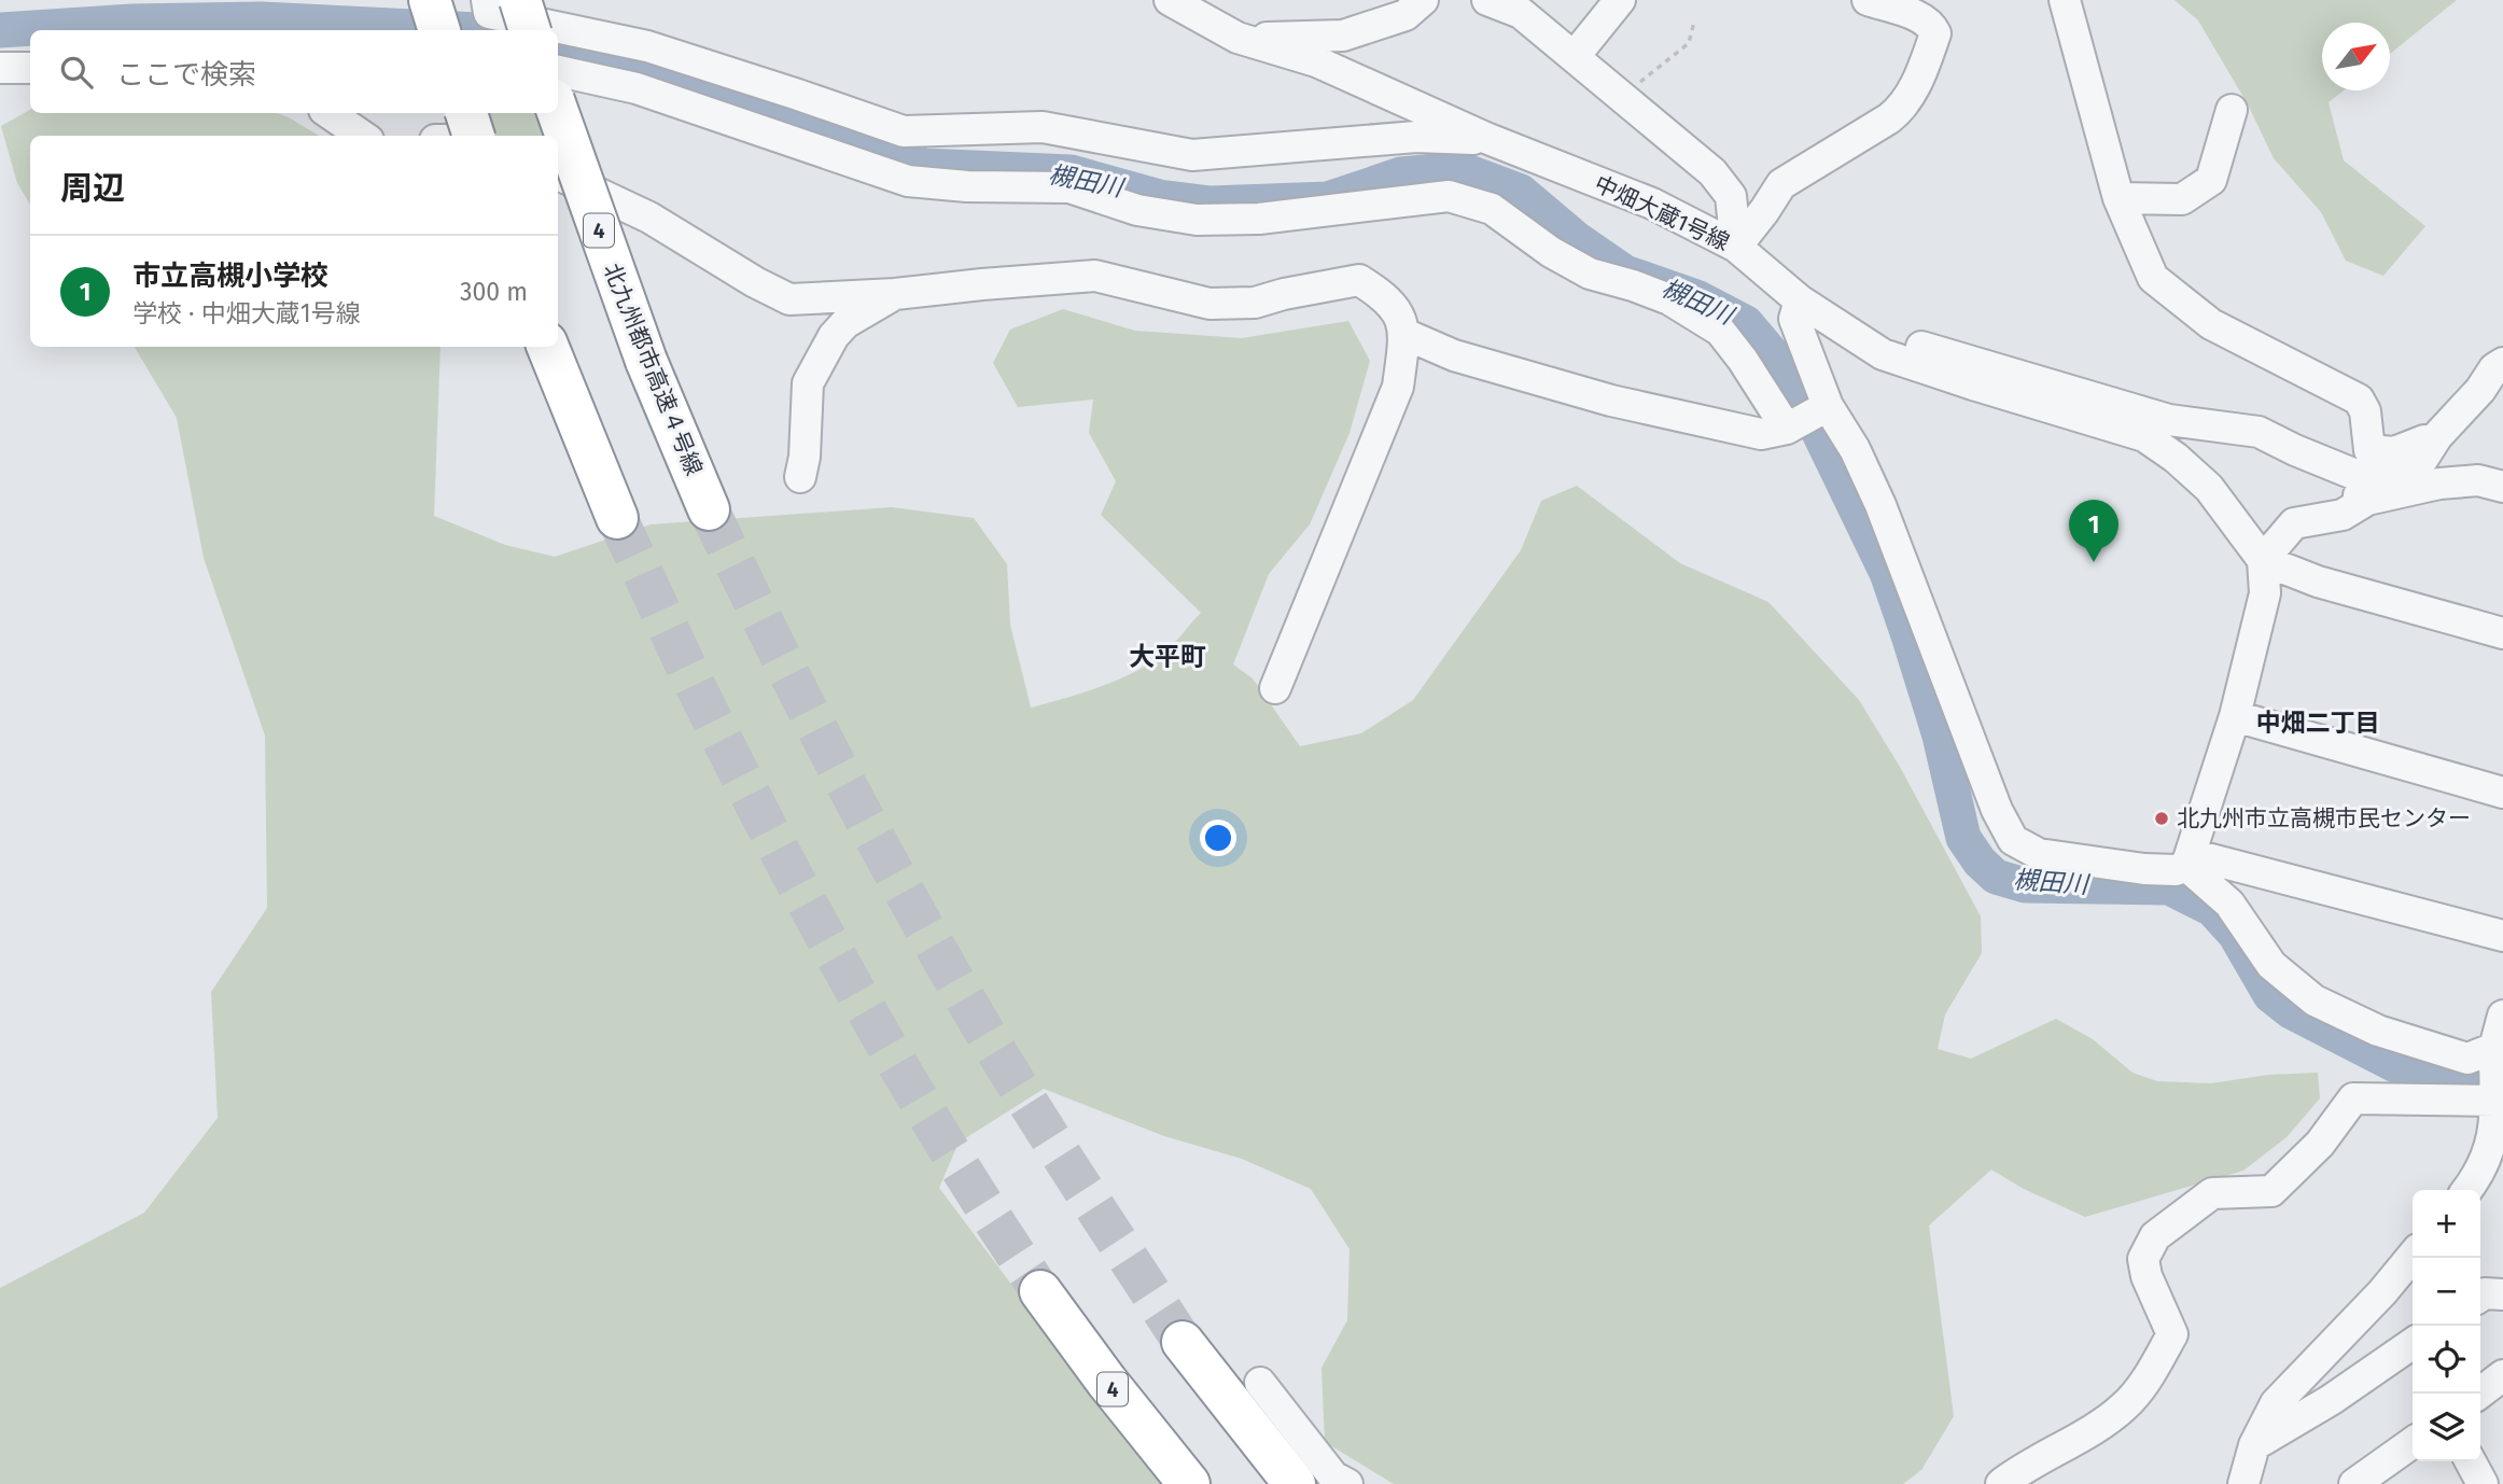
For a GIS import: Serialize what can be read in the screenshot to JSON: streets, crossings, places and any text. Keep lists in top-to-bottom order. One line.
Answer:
{"streets":{"highway":["4","北九州都市高速４号線"],"street":["中畑大蔵1号線"]},"districts":["大平町","中畑二丁目"],"water":["槻田川"],"places":["北九州市立高槻市民センター"],"north":"top right","page":{"search":"ここで検索","heading":"周辺","list":[{"mark":"1","name":"市立高槻小学校","note":"学校 · 中畑大蔵1号線","value":"300 m"}],"pins":"1","map_buttons":["+","−"]}}
